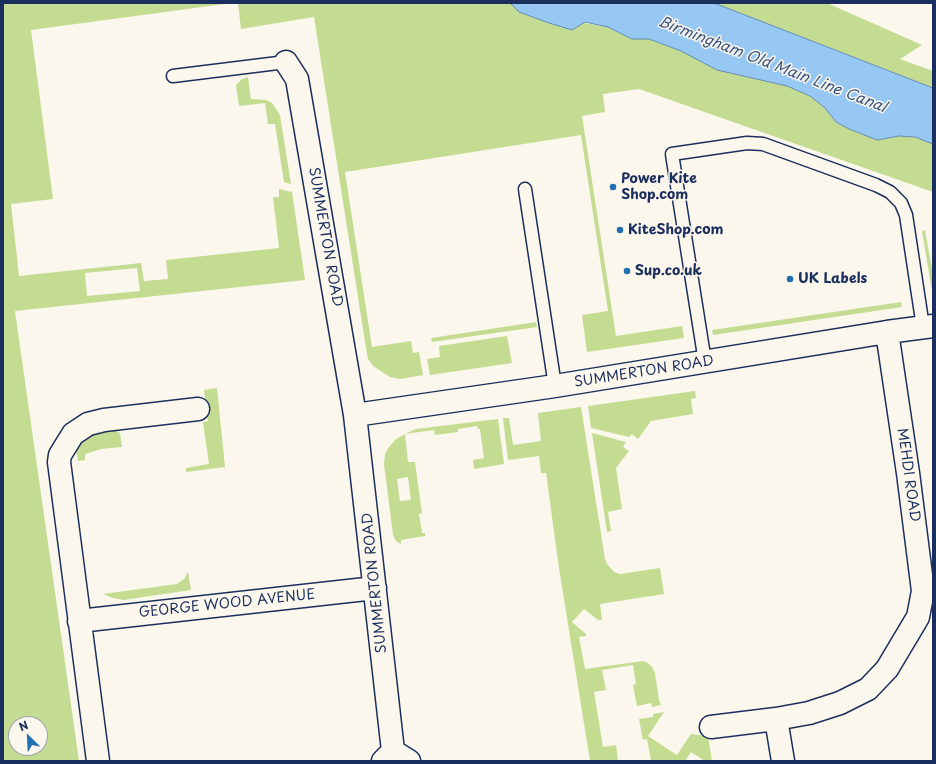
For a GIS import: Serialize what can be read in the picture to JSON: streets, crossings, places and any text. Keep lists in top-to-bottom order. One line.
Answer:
{"streets":{"street":["SUMMERTON ROAD","MEHDI ROAD","GEORGE WOOD AVENUE"]},"crossings":[["SUMMERTON ROAD","MEHDI ROAD"],["SUMMERTON ROAD","GEORGE WOOD AVENUE"]],"water":["Birmingham Old Main Line Canal"],"places":["Power Kite Shop.com","KiteShop.com","Sup.co.uk","UK Labels"],"north":"top left"}
